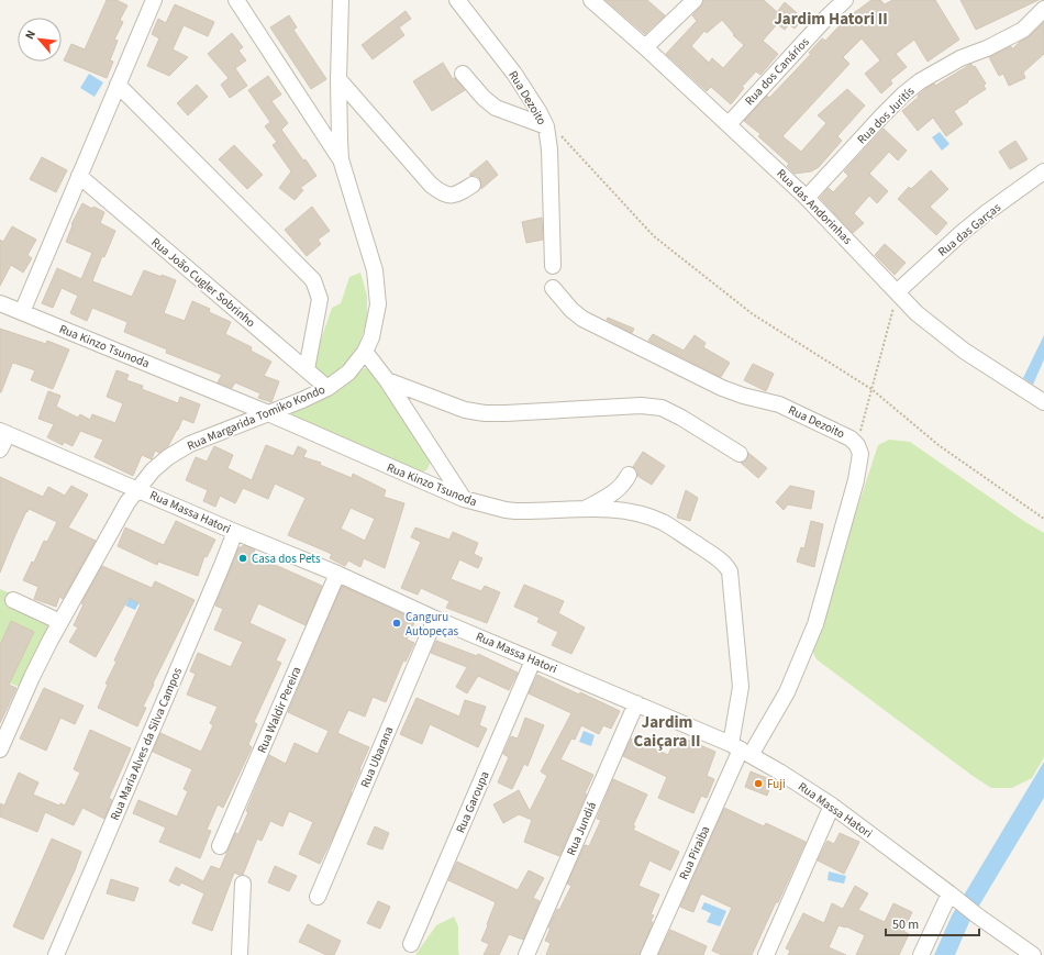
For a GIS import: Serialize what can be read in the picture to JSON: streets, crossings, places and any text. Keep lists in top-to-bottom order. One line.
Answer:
{"streets":{"street":["Rua dos Canários","Rua Dezoito","Rua dos Juritís","Rua das Andorinhas","Rua das Garças","Rua João Cugler Sobrinho","Rua Kinzo Tsunoda","Rua Margarida Tomiko Kondo","Rua Massa Hatori","Rua Waldir Pereira","Rua Maria Alves da Silva Campos","Rua Ubarana","Rua Garoupa","Rua Jundiá","Rua Piraiba"]},"crossings":[["Rua dos Canários","Rua das Andorinhas"],["Rua Dezoito","Rua Kinzo Tsunoda"],["Rua Dezoito","Rua Massa Hatori"],["Rua Dezoito","Rua Piraiba"],["Rua dos Juritís","Rua das Andorinhas"],["Rua das Andorinhas","Rua das Garças"],["Rua João Cugler Sobrinho","Rua Margarida Tomiko Kondo"],["Rua Kinzo Tsunoda","Rua Margarida Tomiko Kondo"],["Rua Kinzo Tsunoda","Rua Massa Hatori"],["Rua Kinzo Tsunoda","Rua Piraiba"],["Rua Margarida Tomiko Kondo","Rua Massa Hatori"],["Rua Massa Hatori","Rua Waldir Pereira"],["Rua Massa Hatori","Rua Maria Alves da Silva Campos"],["Rua Massa Hatori","Rua Ubarana"],["Rua Massa Hatori","Rua Garoupa"],["Rua Massa Hatori","Rua Jundiá"],["Rua Massa Hatori","Rua Piraiba"]],"districts":["Jardim Hatori II","Jardim Caiçara II"],"places":["Casa dos Pets","Canguru Autopeças","Fuji"],"scale_bar":"50 m","north":"top left"}
